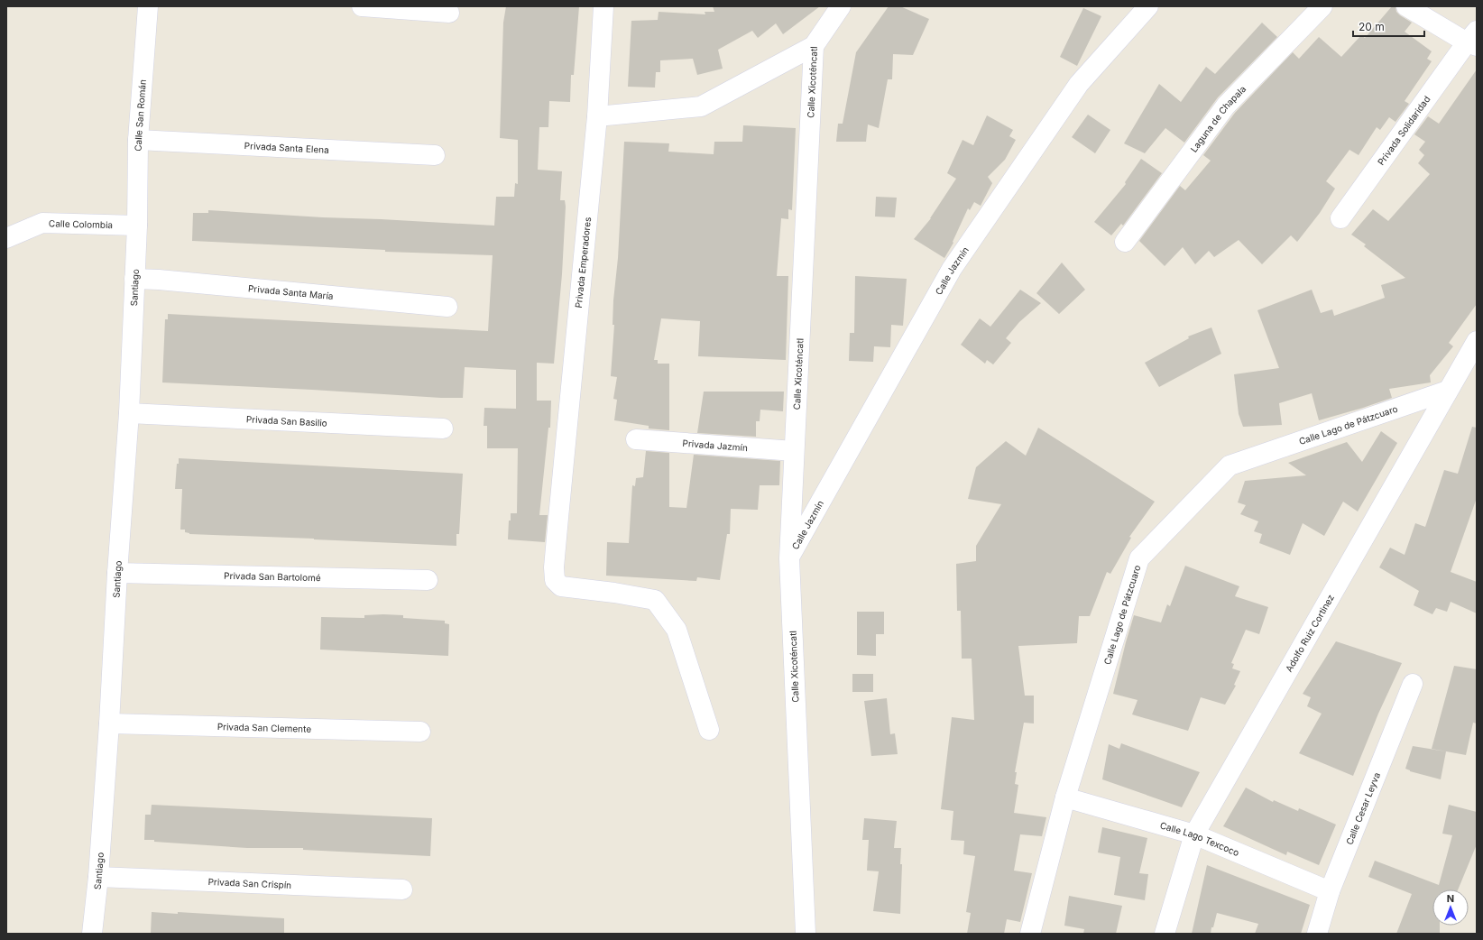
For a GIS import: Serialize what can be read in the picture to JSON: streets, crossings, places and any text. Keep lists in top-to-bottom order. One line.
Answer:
{"streets":{"street":["Calle Xicoténcatl","Calle San Román","Laguna de Chapala","Privada Solidaridad","Privada Santa Elena","Calle Colombia","Privada Emperadores","Calle Jazmín","Santiago","Privada Santa María","Privada San Basilio","Calle Lago de Pátzcuaro","Privada Jazmín","Privada San Bartolomé","Adolfo Ruiz Cortinez","Privada San Clemente","Calle Cesar Leyva","Calle Lago Texcoco","Privada San Crispín"]},"crossings":[["Calle Xicoténcatl","Privada Emperadores"],["Calle Xicoténcatl","Calle Jazmín"],["Calle Xicoténcatl","Privada Jazmín"],["Calle San Román","Privada Santa Elena"],["Calle San Román","Calle Colombia"],["Calle San Román","Santiago"],["Calle Colombia","Santiago"],["Santiago","Privada Santa María"],["Santiago","Privada San Basilio"],["Santiago","Privada San Bartolomé"],["Santiago","Privada San Clemente"],["Santiago","Privada San Crispín"],["Calle Lago de Pátzcuaro","Adolfo Ruiz Cortinez"],["Calle Lago de Pátzcuaro","Calle Lago Texcoco"],["Adolfo Ruiz Cortinez","Calle Lago Texcoco"],["Calle Cesar Leyva","Calle Lago Texcoco"]],"scale_bar":"20 m","north":"top"}
